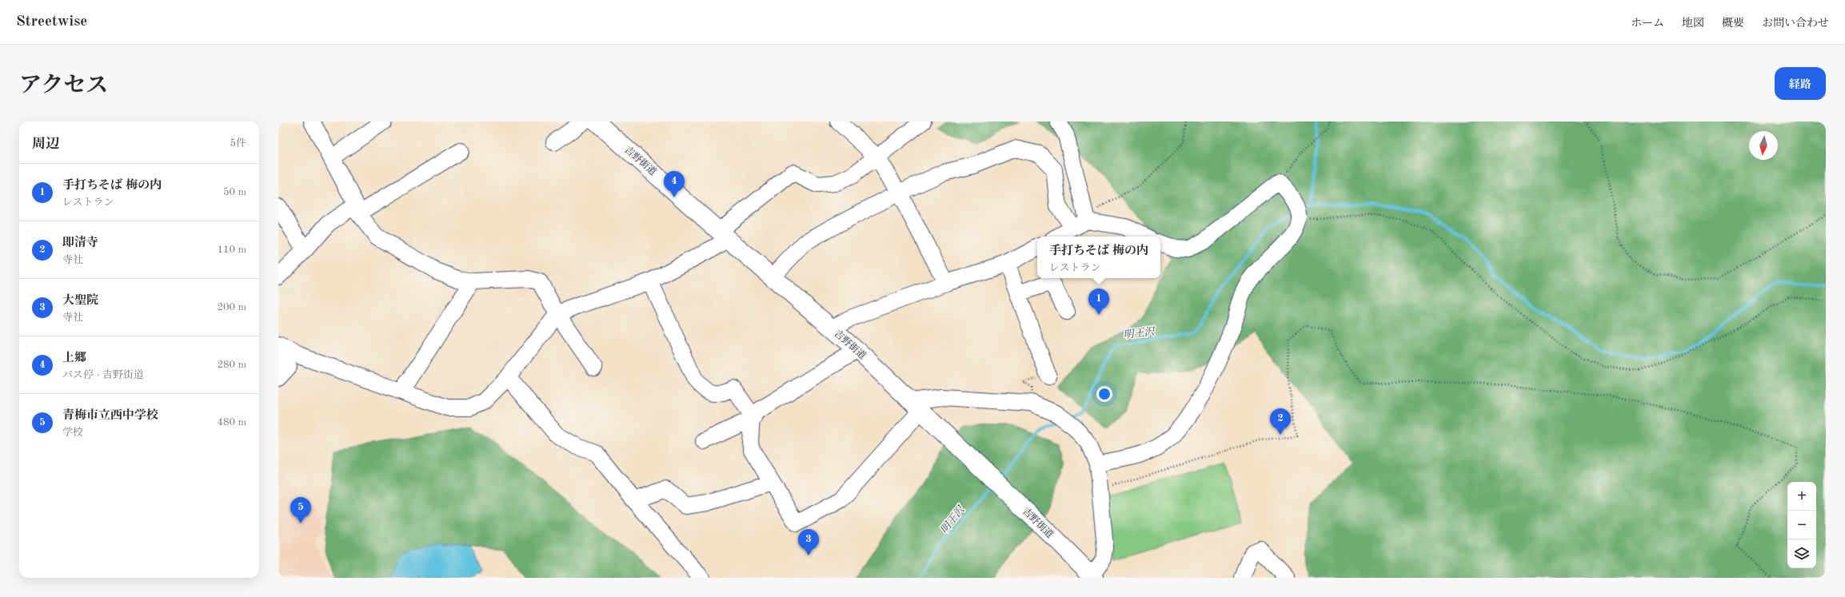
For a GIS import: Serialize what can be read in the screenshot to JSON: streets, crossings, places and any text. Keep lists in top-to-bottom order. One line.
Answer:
{"streets":{"main road":["吉野街道"]},"water":["明王沢"],"north":"bottom","page":{"header":"Streetwise","nav":["ホーム","地図","概要","お問い合わせ"],"title":"アクセス","buttons":"経路","heading":["周辺","5件"],"list":[{"mark":"1","name":"手打ちそば 梅の内","note":"レストラン","value":"50 m"},{"mark":"2","name":"即清寺","note":"寺社","value":"110 m"},{"mark":"3","name":"大聖院","note":"寺社","value":"200 m"},{"mark":"4","name":"上郷","note":"バス停 · 吉野街道","value":"280 m"},{"mark":"5","name":"青梅市立西中学校","note":"学校","value":"480 m"}],"pins":["4","1","2","5","3"],"popup":["手打ちそば 梅の内","レストラン"],"map_buttons":["+","−"]}}
